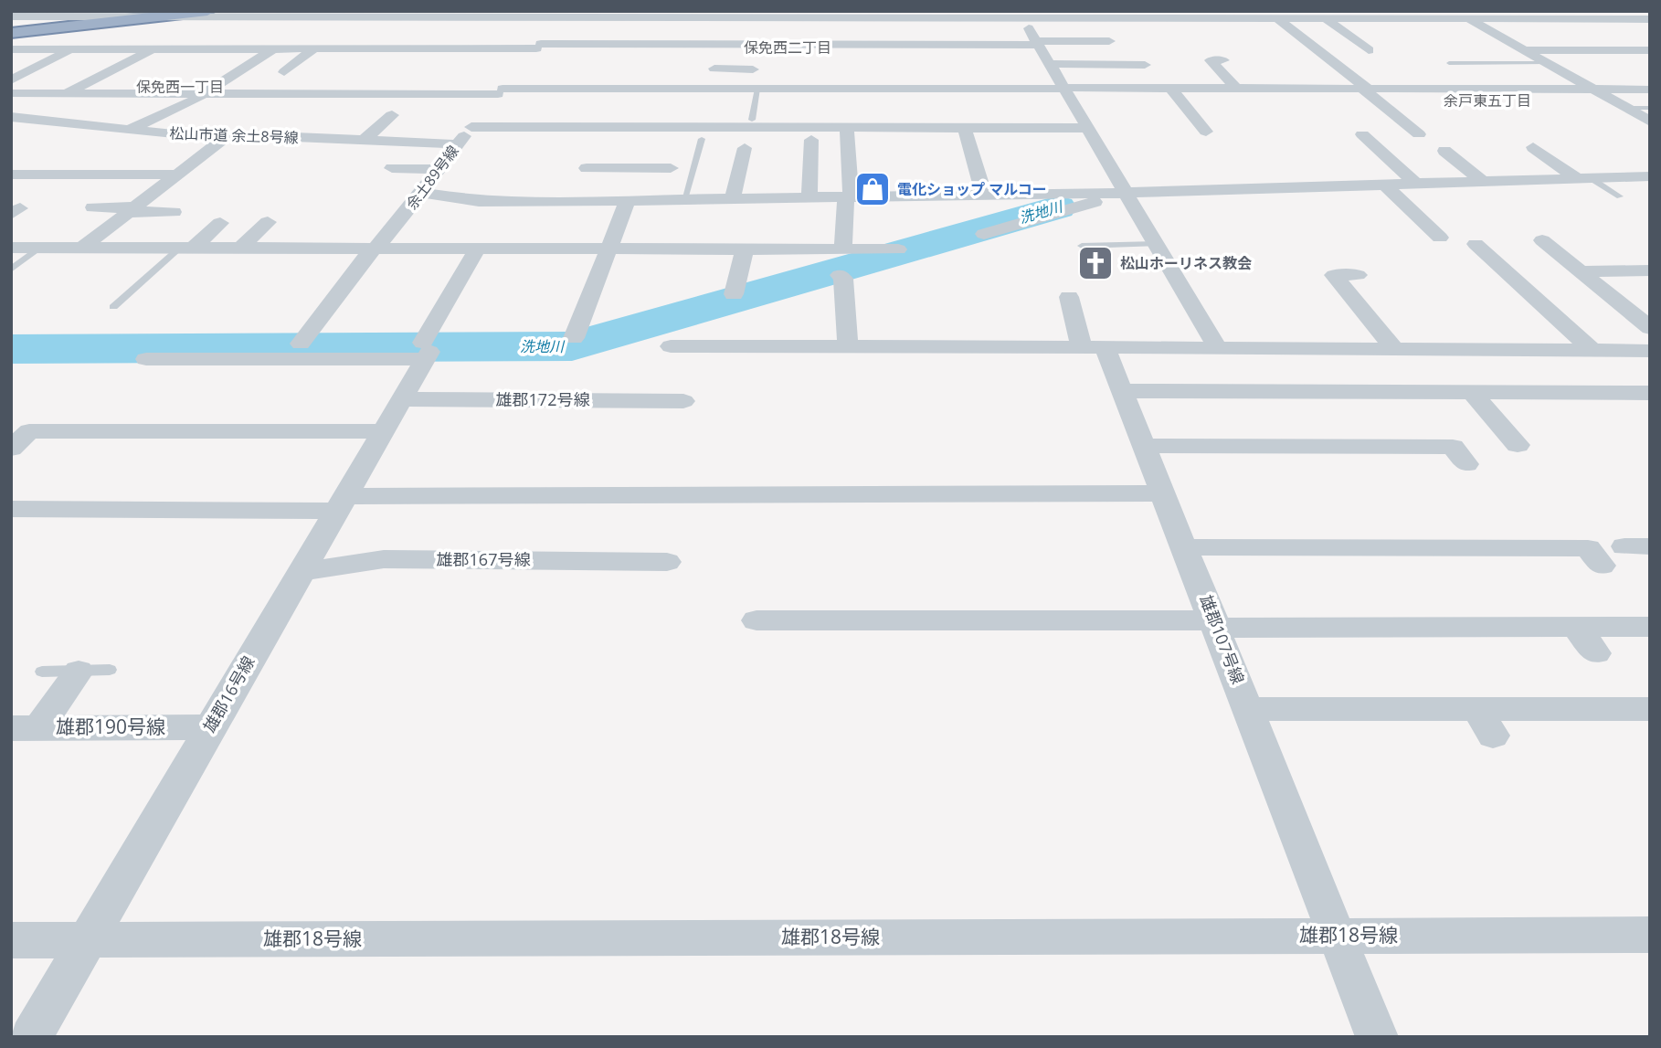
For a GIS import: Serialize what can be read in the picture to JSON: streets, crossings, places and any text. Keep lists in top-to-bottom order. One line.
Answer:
{"streets":{"street":["松山市道 余土8号線","余土89号線","雄郡172号線","雄郡167号線","雄郡107号線","雄郡16号線","雄郡190号線","雄郡18号線"]},"crossings":[["松山市道 余土8号線","余土89号線"],["雄郡172号線","雄郡16号線"],["雄郡167号線","雄郡16号線"],["雄郡107号線","雄郡18号線"],["雄郡16号線","雄郡190号線"],["雄郡16号線","雄郡18号線"]],"districts":["保免西二丁目","保免西一丁目","余戸東五丁目"],"water":["洗地川"],"places":{"shop":["電化ショップ マルコー"],"church":["松山ホーリネス教会"]}}
